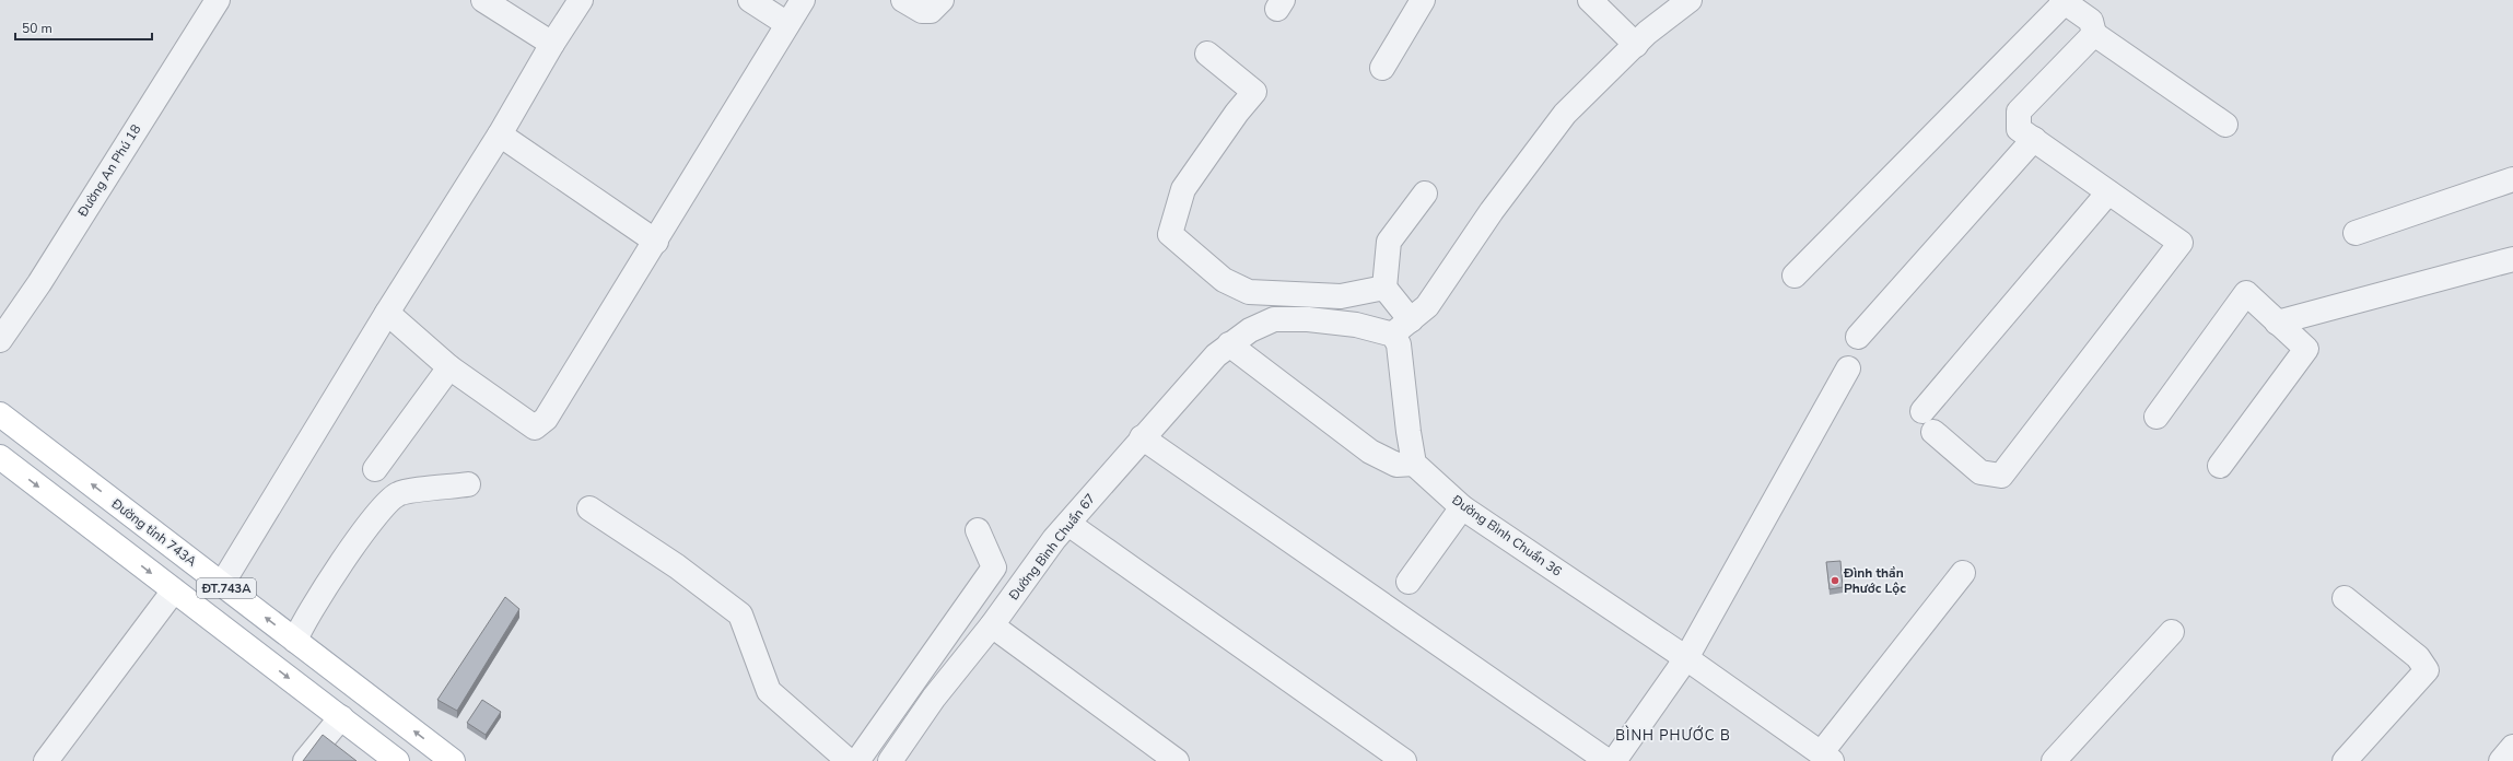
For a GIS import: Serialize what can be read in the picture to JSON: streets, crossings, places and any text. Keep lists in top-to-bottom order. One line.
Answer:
{"streets":{"main road":["Đường tỉnh 743A","ĐT.743A"],"street":["Đường An Phú 18","Đường Bình Chuẩn 36","Đường Bình Chuẩn 67"]},"districts":["BÌNH PHƯỚC B"],"places":["Đình thần Phước Lộc"],"scale_bar":"50 m"}
